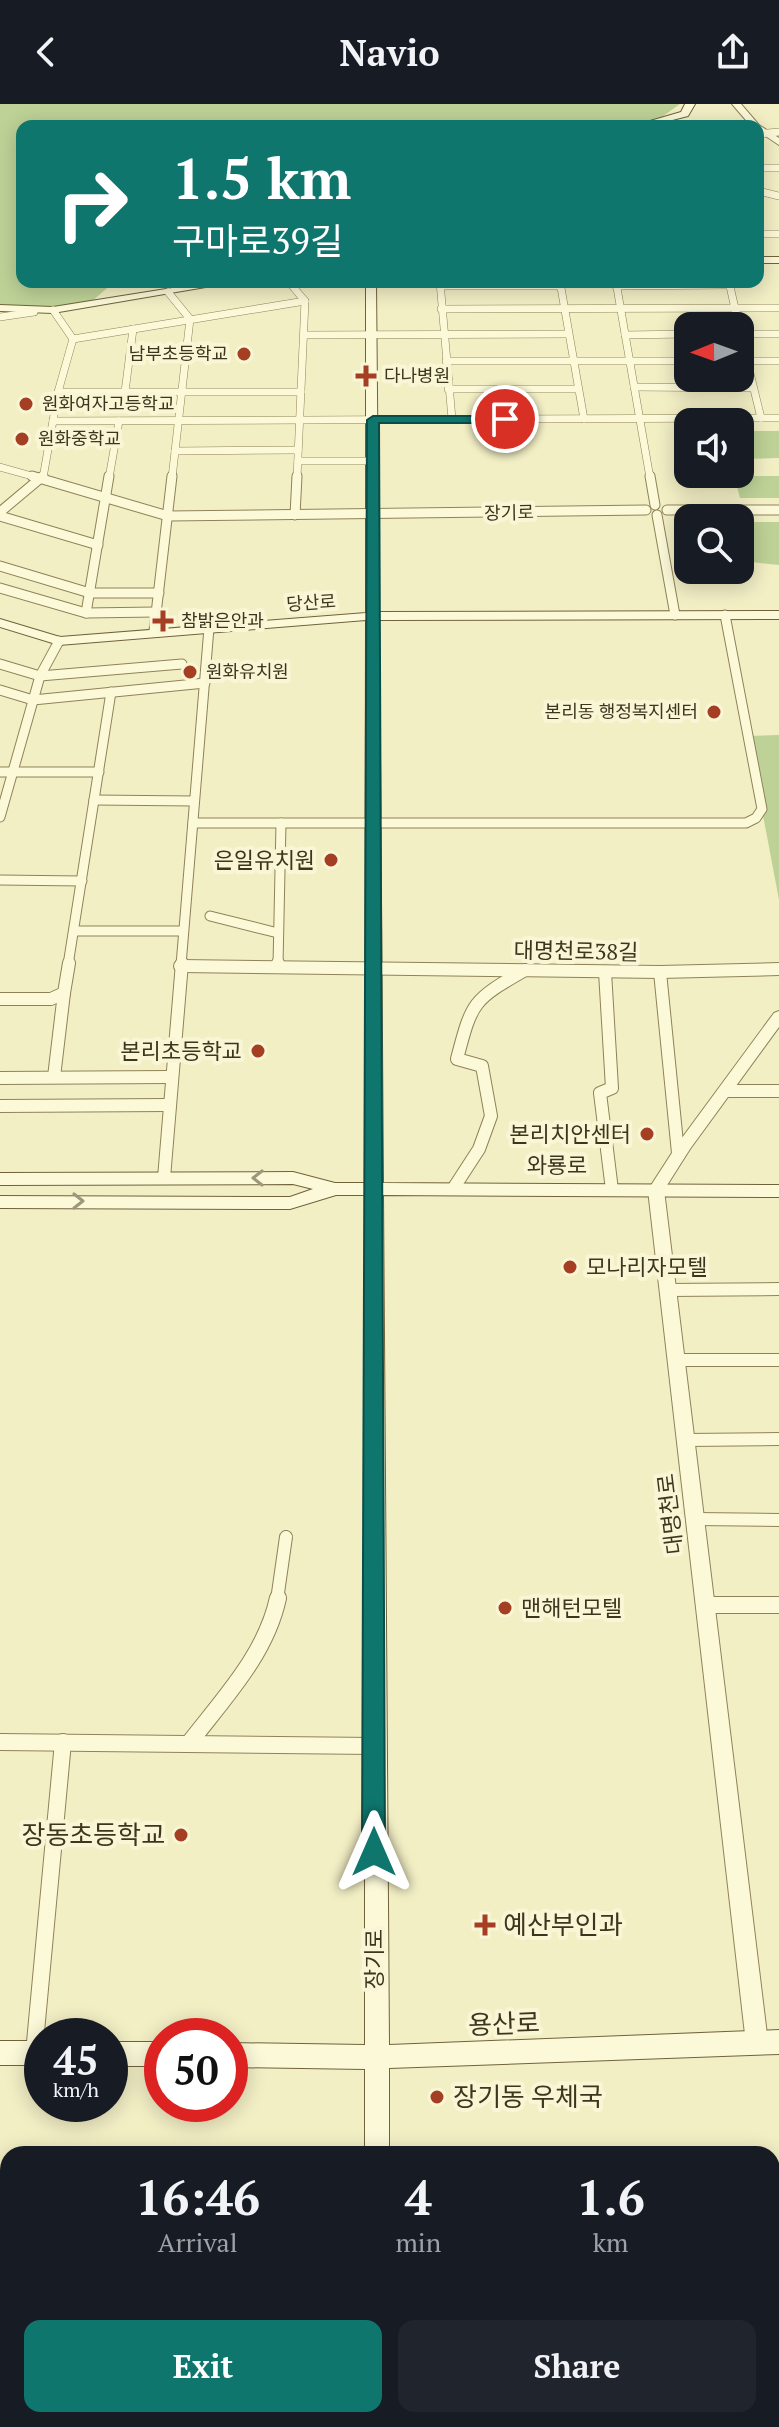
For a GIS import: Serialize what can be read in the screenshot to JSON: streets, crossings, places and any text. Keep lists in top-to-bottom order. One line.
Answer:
{"streets":{"main road":["장기로","당산로","와룡로","용산로"],"street":["대명천로38길","대명천로"]},"crossings":[["장기로","당산로"],["장기로","대명천로38길"],["장기로","와룡로"],["장기로","용산로"],["와룡로","대명천로"],["대명천로","용산로"]],"places":{"other":["남부초등학교","원화여자고등학교","원화중학교","원화유치원","본리동 행정복지센터","은일유치원","본리초등학교","본리치안센터","모나리자모텔","맨해턴모텔","장동초등학교","장기동 우체국"],"health":["다나병원","참밝은안과","예산부인과"]},"north":"left","page":{"header":"Navio","turn":["1.5 km","구마로39길"],"speed":"45 km/h","limit":"50","eta":["16:46","Arrival","4","min","1.6","km"],"buttons":["Exit","Share"]}}
